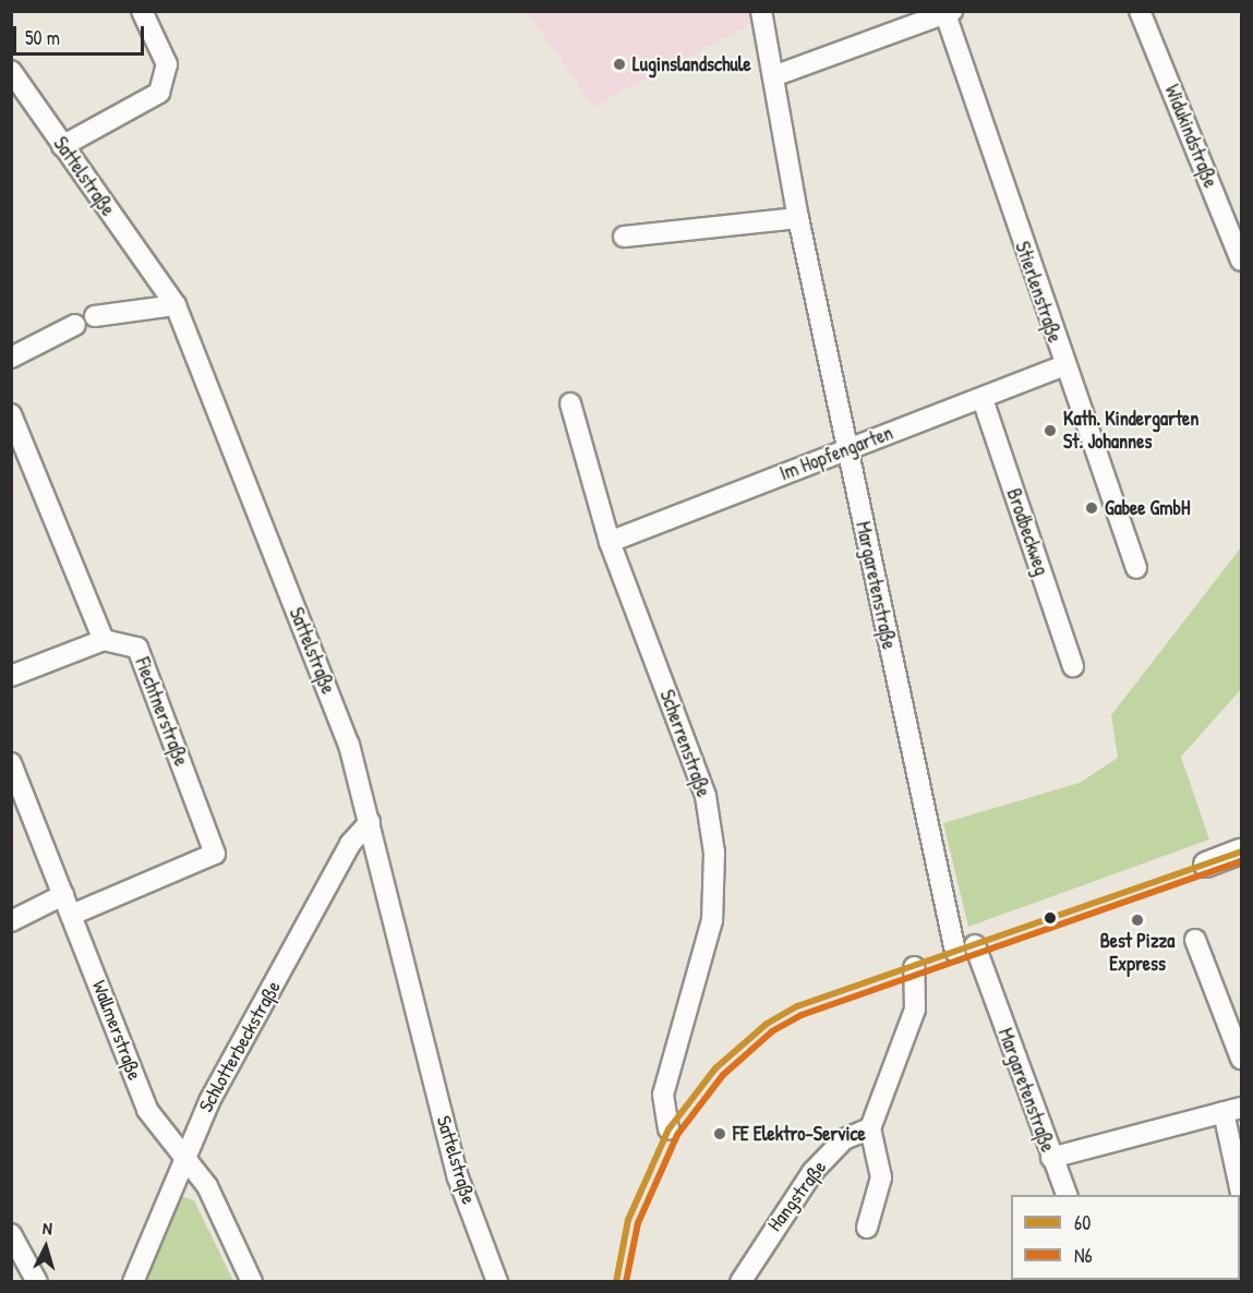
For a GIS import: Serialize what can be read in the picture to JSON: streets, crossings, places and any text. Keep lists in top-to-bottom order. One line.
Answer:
{"streets":{"street":["Widukindstraße","Sattelstraße","Stierlenstraße","Im Hopfengarten","Brodbeckweg","Margaretenstraße","Fiechtnerstraße","Scherrenstraße","Wallmerstraße","Schlotterbeckstraße","Hangstraße"]},"crossings":[["Sattelstraße","Schlotterbeckstraße"],["Stierlenstraße","Im Hopfengarten"],["Im Hopfengarten","Brodbeckweg"],["Im Hopfengarten","Margaretenstraße"],["Im Hopfengarten","Scherrenstraße"],["Fiechtnerstraße","Wallmerstraße"],["Wallmerstraße","Schlotterbeckstraße"]],"places":["Luginslandschule","Kath. Kindergarten St. Johannes","Gabee GmbH","Best Pizza Express","FE Elektro-Service"],"lines":["transit line 60","transit line N6"],"legend":["60","N6"],"scale_bar":"50 m","north":"top"}
